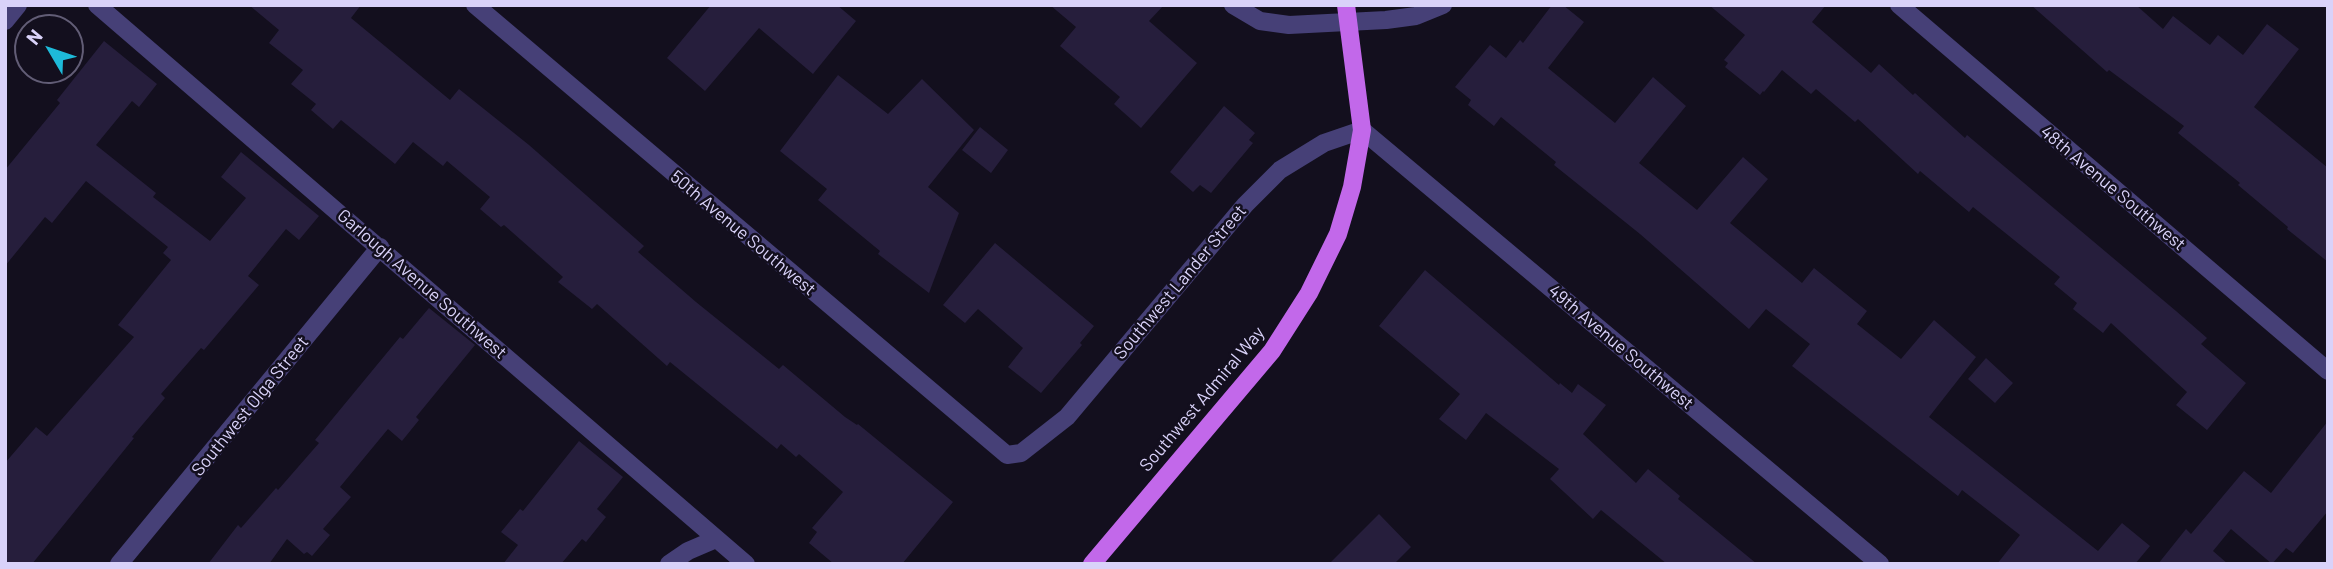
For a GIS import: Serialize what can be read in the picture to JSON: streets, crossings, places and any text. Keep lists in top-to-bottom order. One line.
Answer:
{"streets":{"main road":["Southwest Admiral Way"],"street":["48th Avenue Southwest","50th Avenue Southwest","Southwest Lander Street","Garlough Avenue Southwest","49th Avenue Southwest","Southwest Olga Street"]},"crossings":[["50th Avenue Southwest","Southwest Lander Street"],["Southwest Lander Street","49th Avenue Southwest"],["Southwest Lander Street","Southwest Admiral Way"],["Garlough Avenue Southwest","Southwest Olga Street"],["49th Avenue Southwest","Southwest Admiral Way"]],"north":"top left"}
